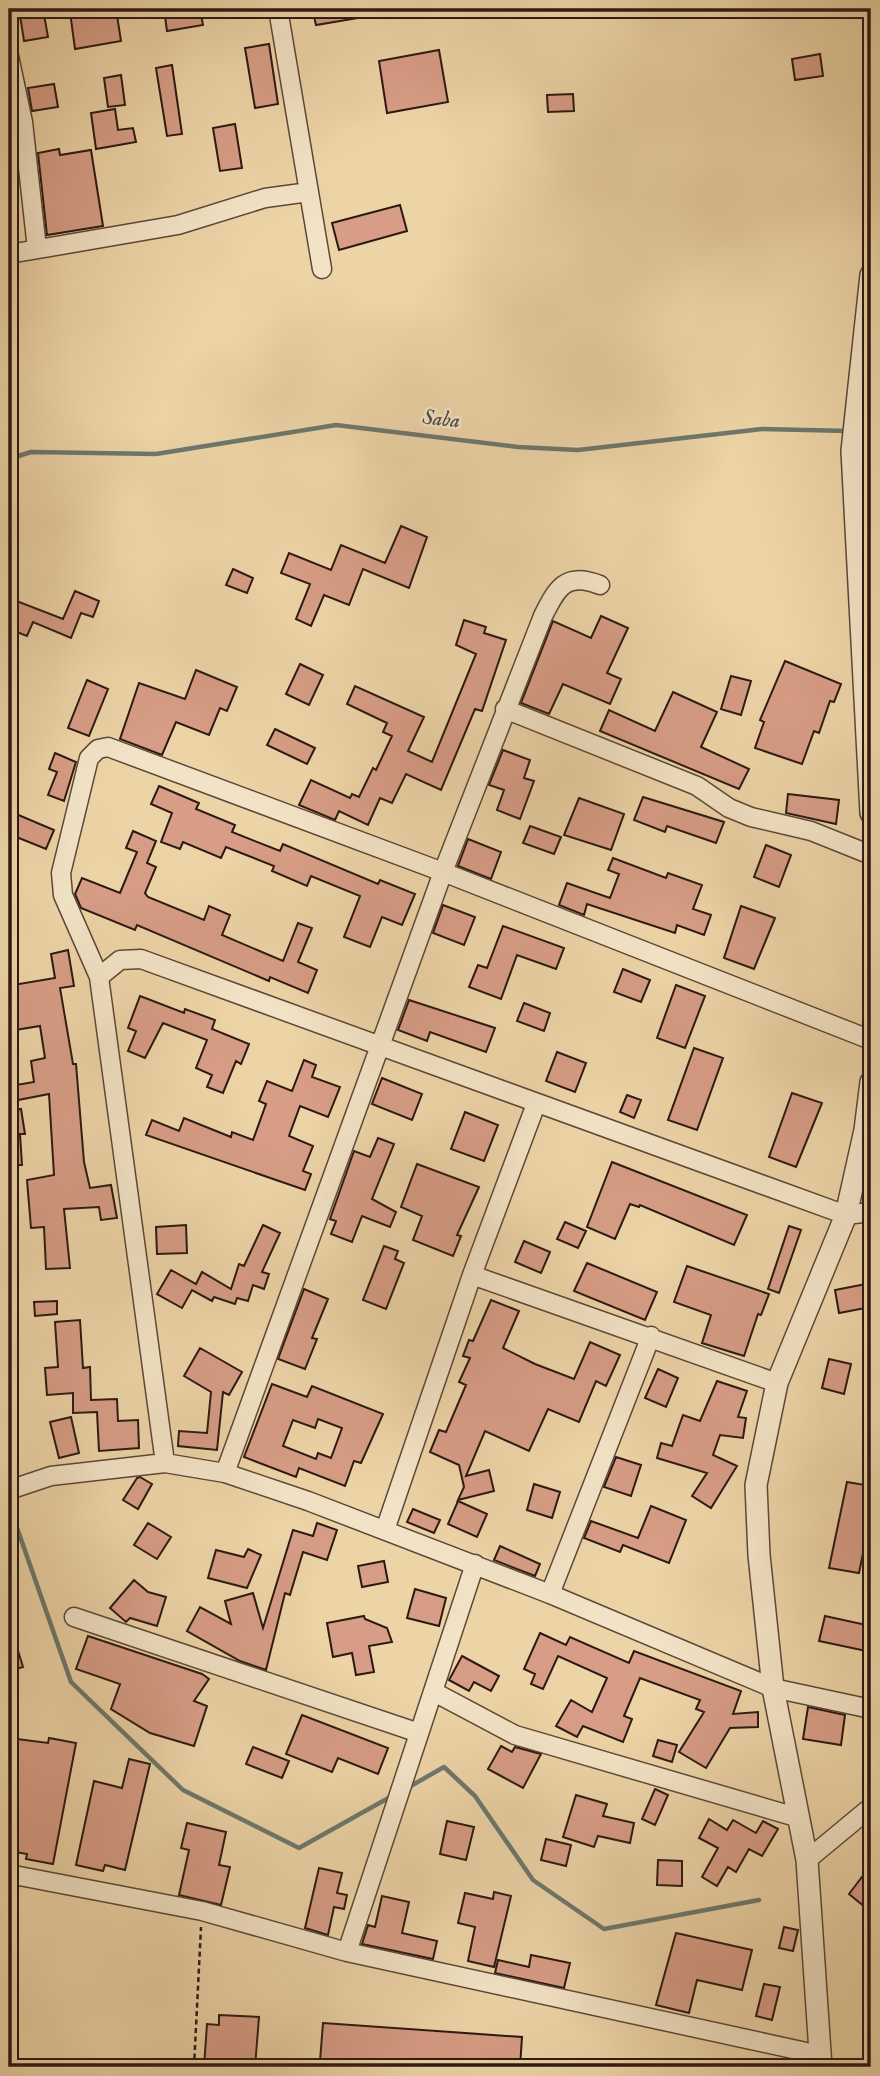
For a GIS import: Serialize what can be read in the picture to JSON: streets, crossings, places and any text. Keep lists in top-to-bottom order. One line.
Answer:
{"water":["Saba"]}
